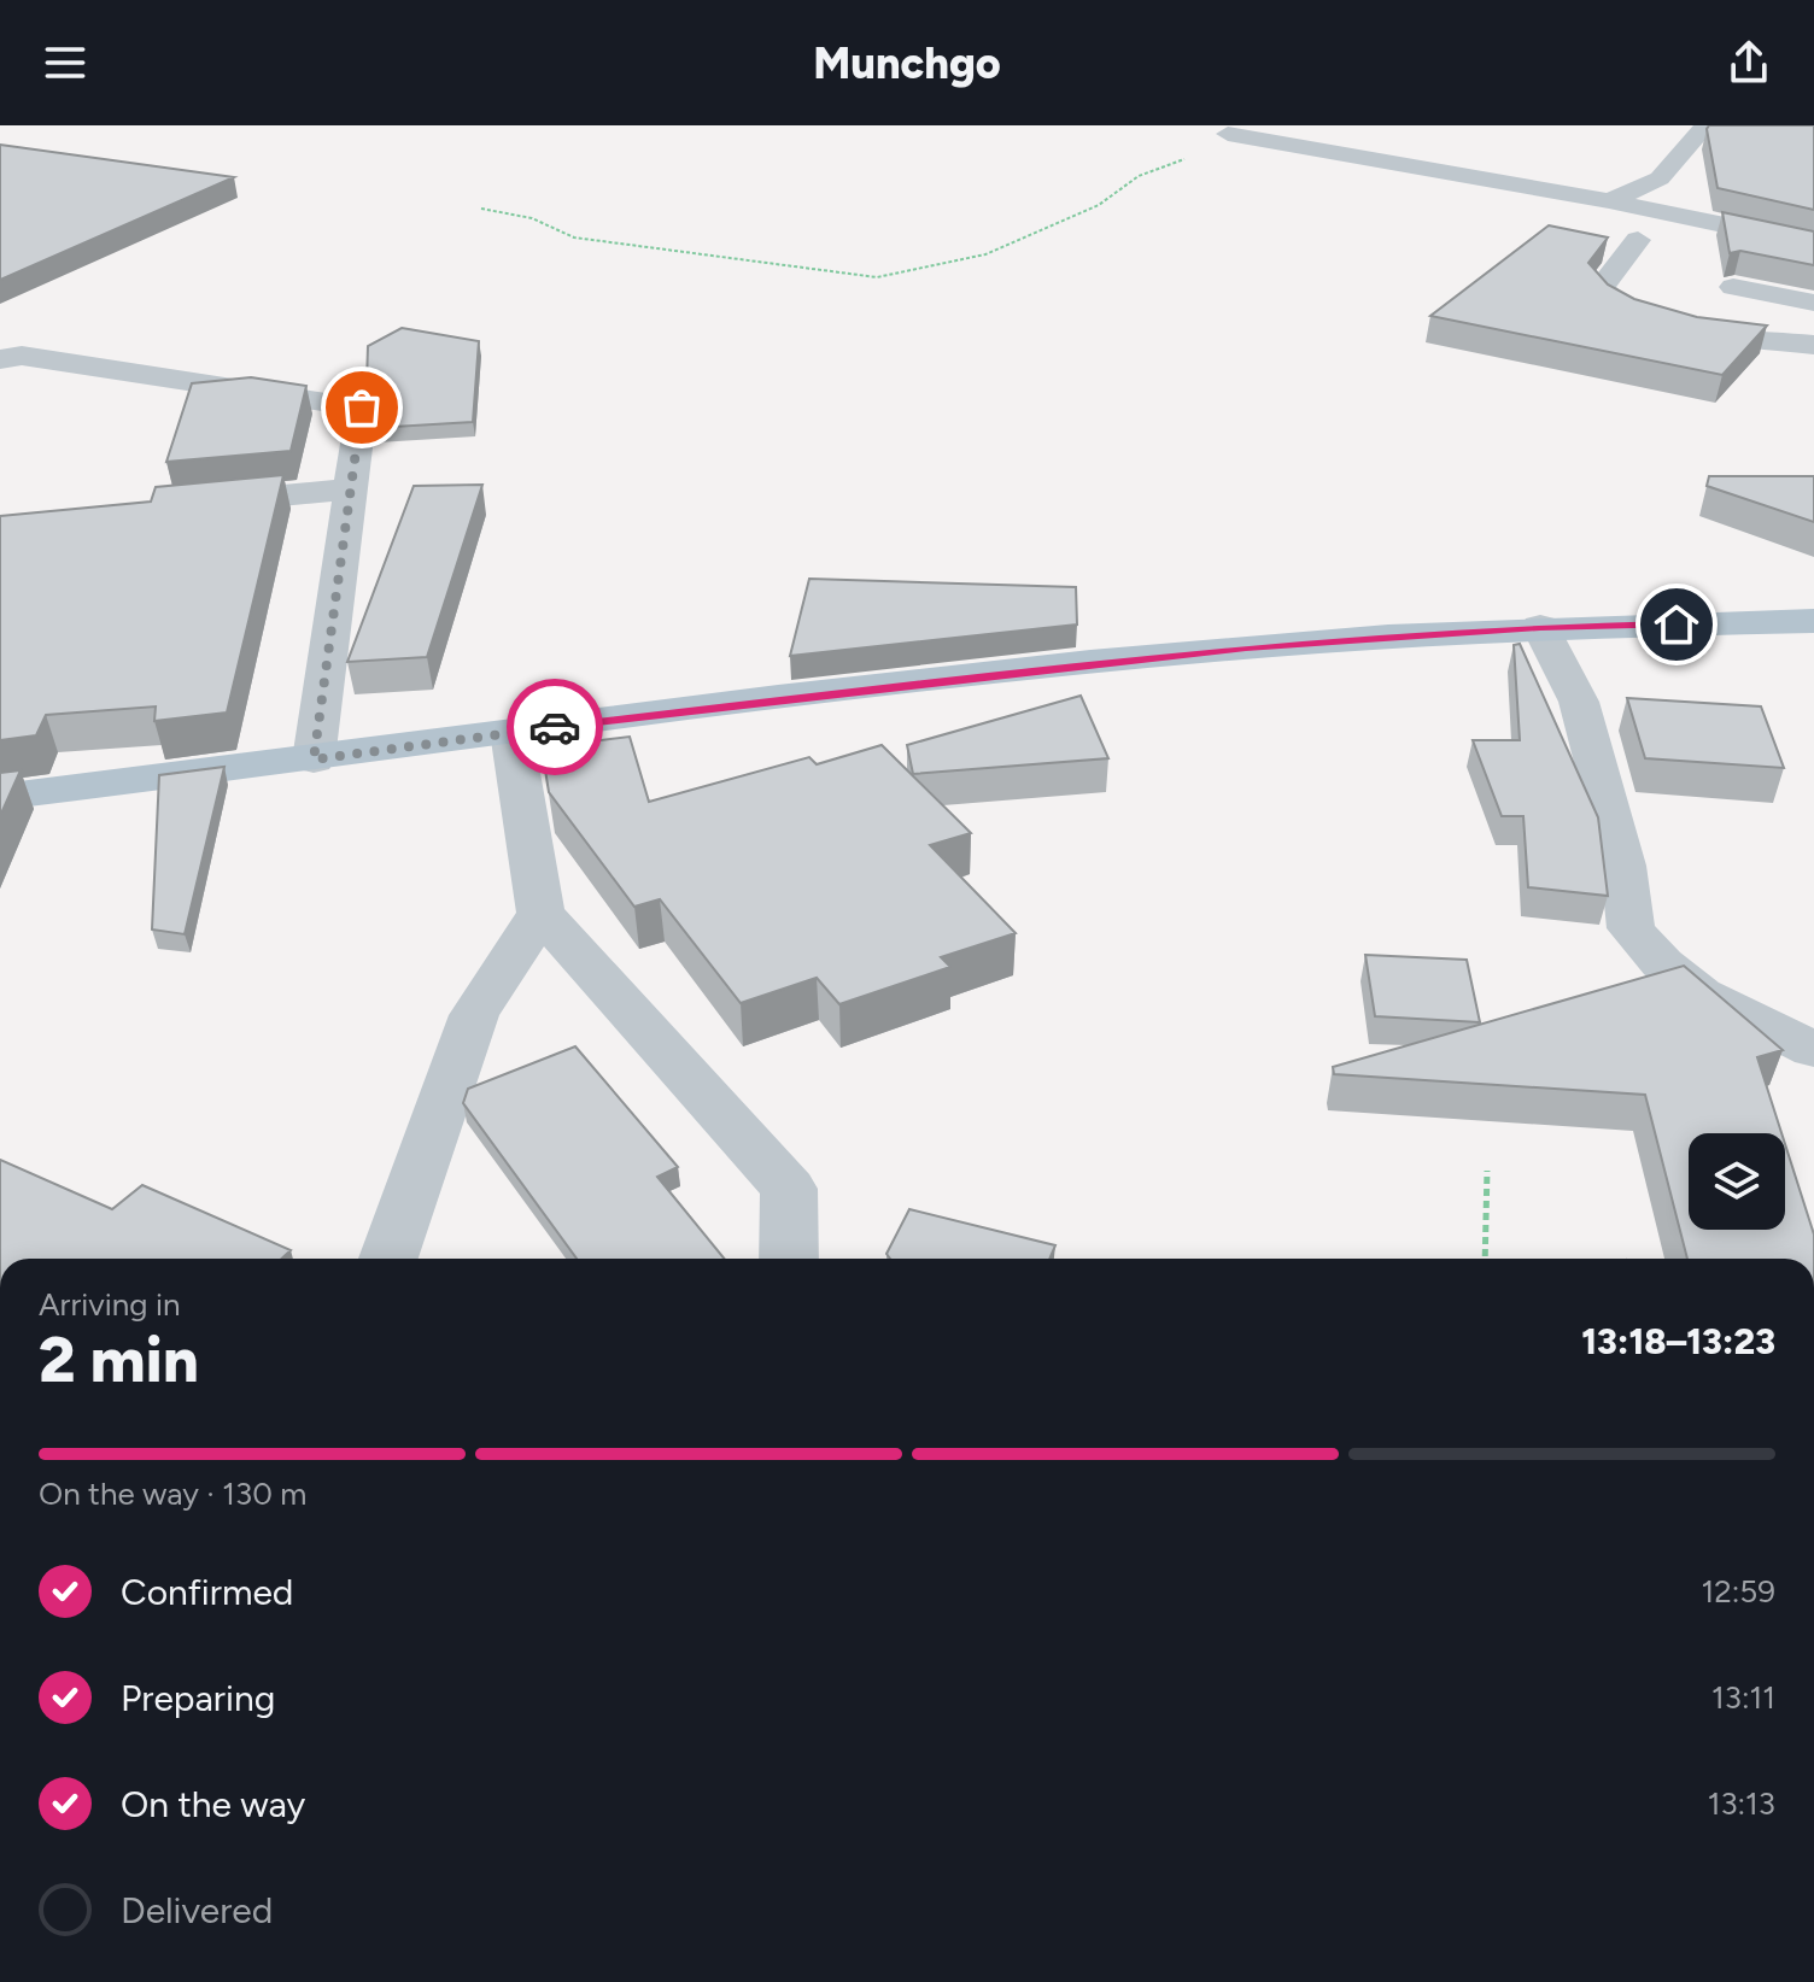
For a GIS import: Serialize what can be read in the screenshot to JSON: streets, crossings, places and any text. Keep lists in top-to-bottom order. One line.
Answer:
{"page":{"header":"Munchgo","heading":["2 min","Arriving in","13:18–13:23"],"bar":"On the way · 130 m","list":[["Confirmed","12:59"],["Preparing","13:11"],["On the way","13:13"],"Delivered"]}}
